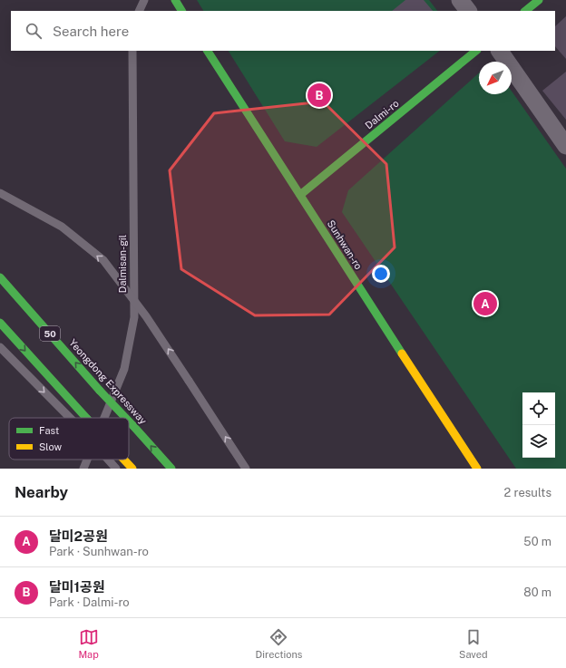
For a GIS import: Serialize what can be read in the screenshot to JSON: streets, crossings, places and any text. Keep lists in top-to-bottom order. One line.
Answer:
{"streets":{"main road":["Dalmi-ro","Sunhwan-ro","50","Yeongdong Expressway"],"lane":["Dalmisan-gil"]},"crossings":[["Dalmi-ro","Sunhwan-ro"]],"legend":["Fast","Slow"],"north":"bottom left","page":{"search":"Search here","pins":["B","A"],"heading":["Nearby","2 results"],"list":[{"mark":"A","name":"달미2공원","note":"Park · Sunhwan-ro","value":"50 m"},{"mark":"B","name":"달미1공원","note":"Park · Dalmi-ro","value":"80 m"}],"nav":["Map","Directions","Saved"]}}
